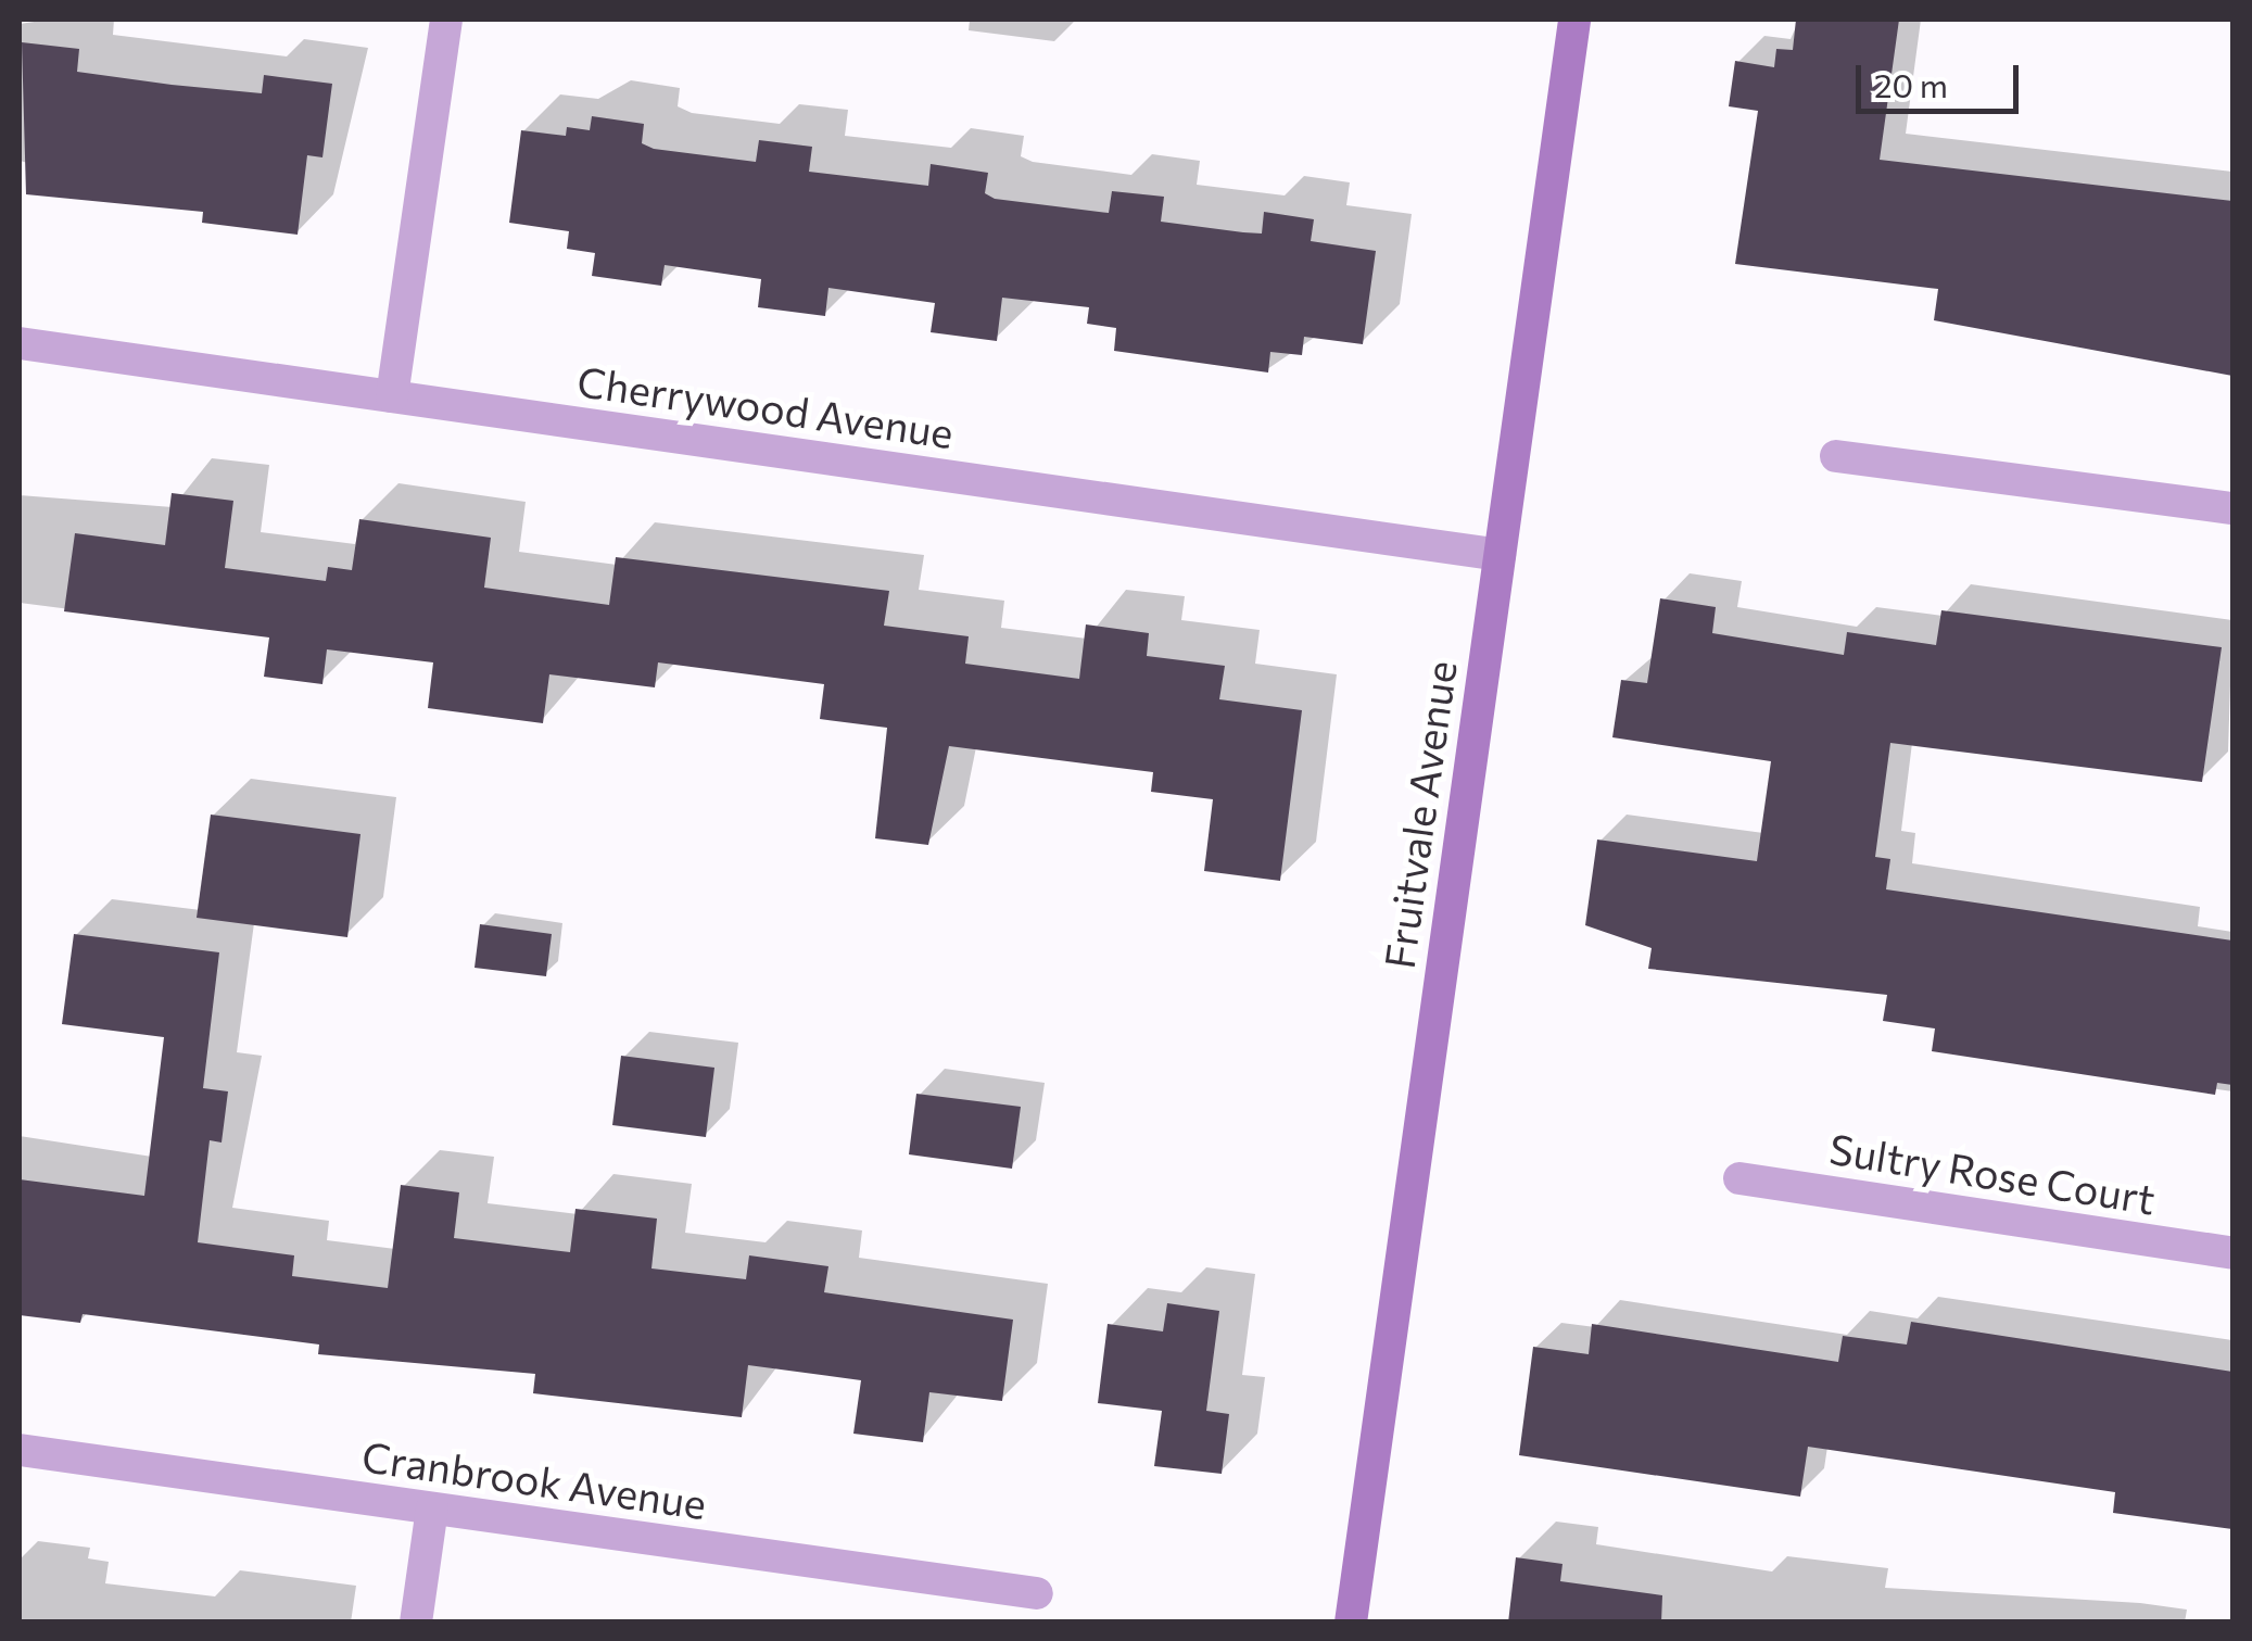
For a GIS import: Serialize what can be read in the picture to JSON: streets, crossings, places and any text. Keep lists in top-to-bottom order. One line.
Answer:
{"streets":{"main road":["Fruitvale Avenue"],"street":["Cherrywood Avenue","Sultry Rose Court","Cranbrook Avenue"]},"crossings":[["Cherrywood Avenue","Fruitvale Avenue"]],"scale_bar":"20 m"}
